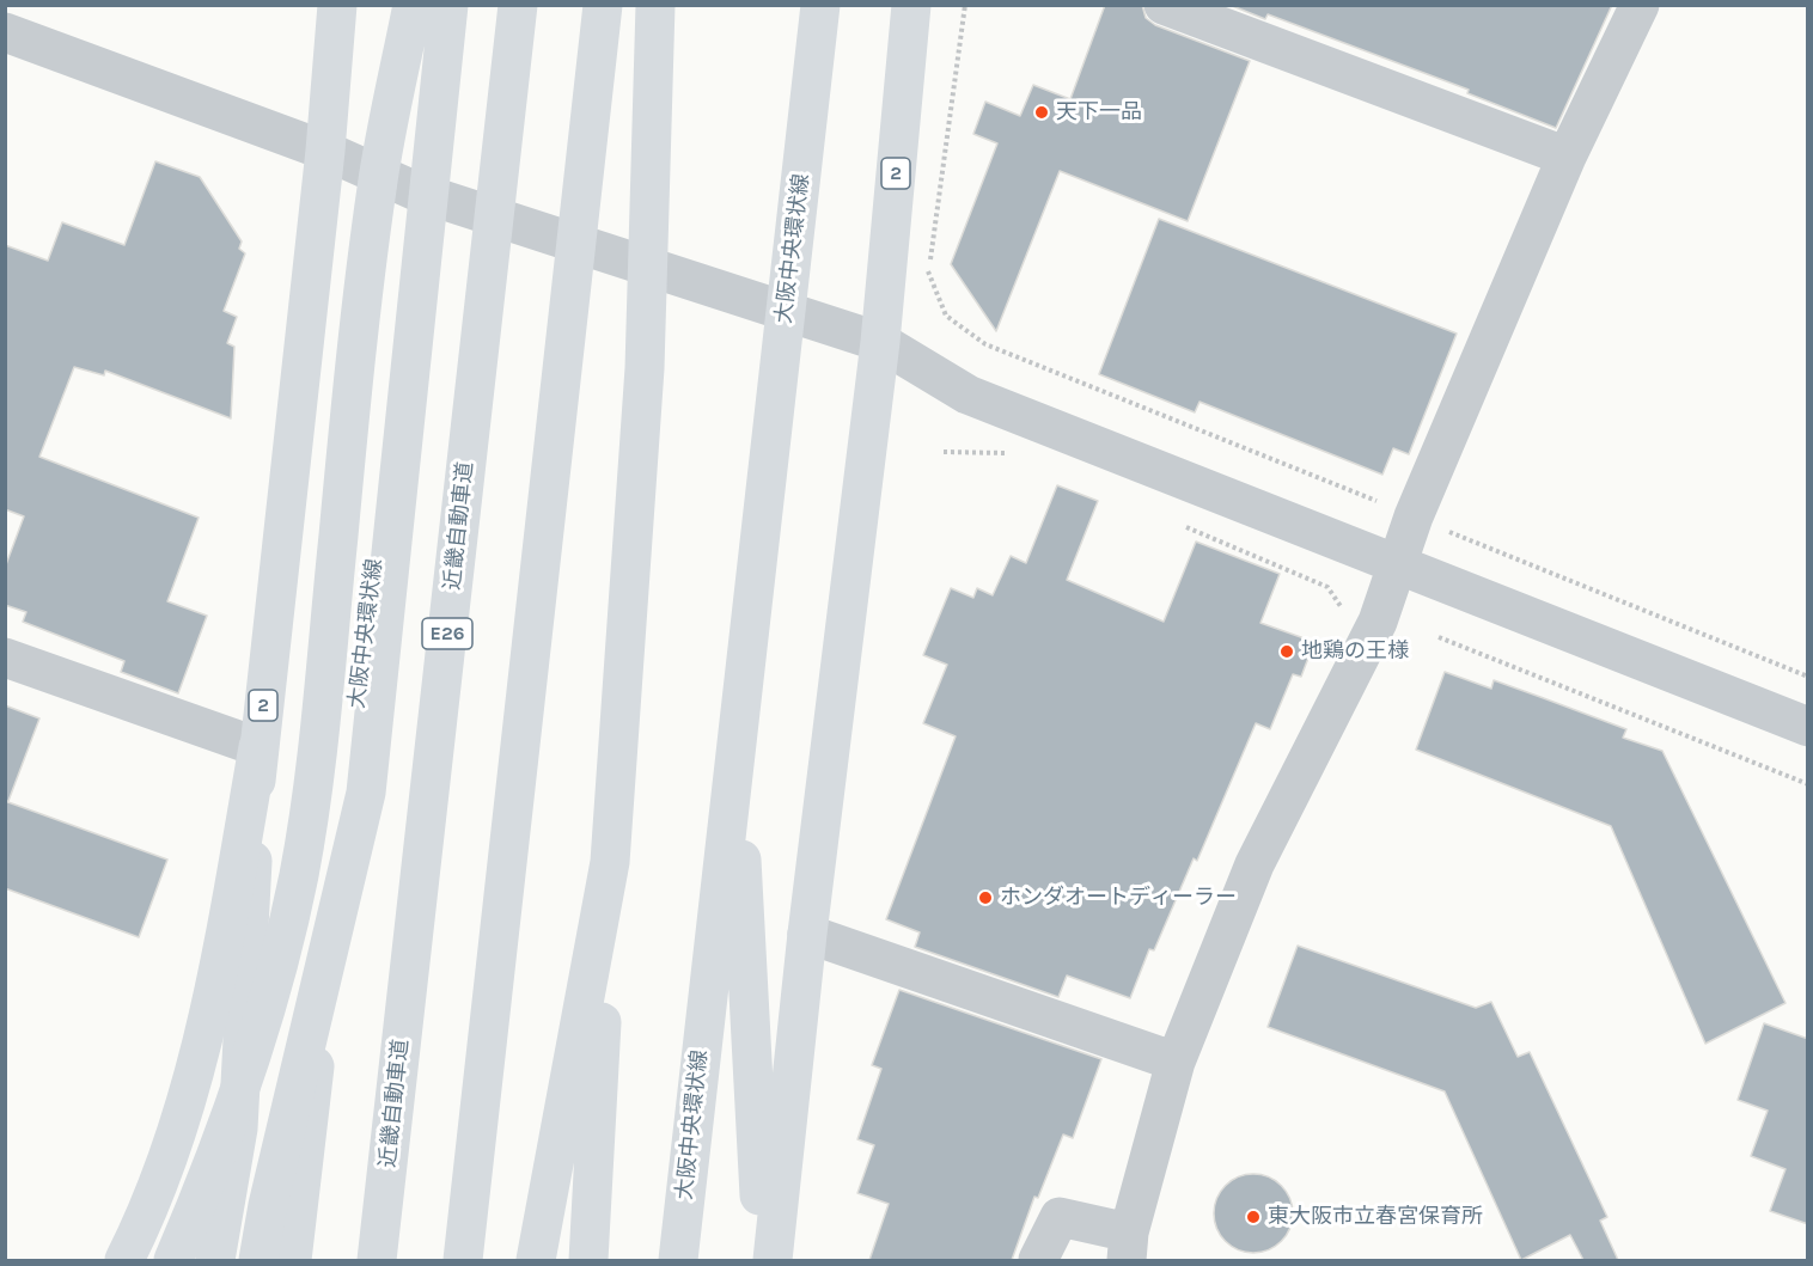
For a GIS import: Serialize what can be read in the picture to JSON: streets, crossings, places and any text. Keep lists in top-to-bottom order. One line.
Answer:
{"streets":{"main road":["2","大阪中央環状線","近畿自動車道","E26"]},"places":["天下一品","地鶏の王様","ホンダオートディーラー","東大阪市立春宮保育所"]}
